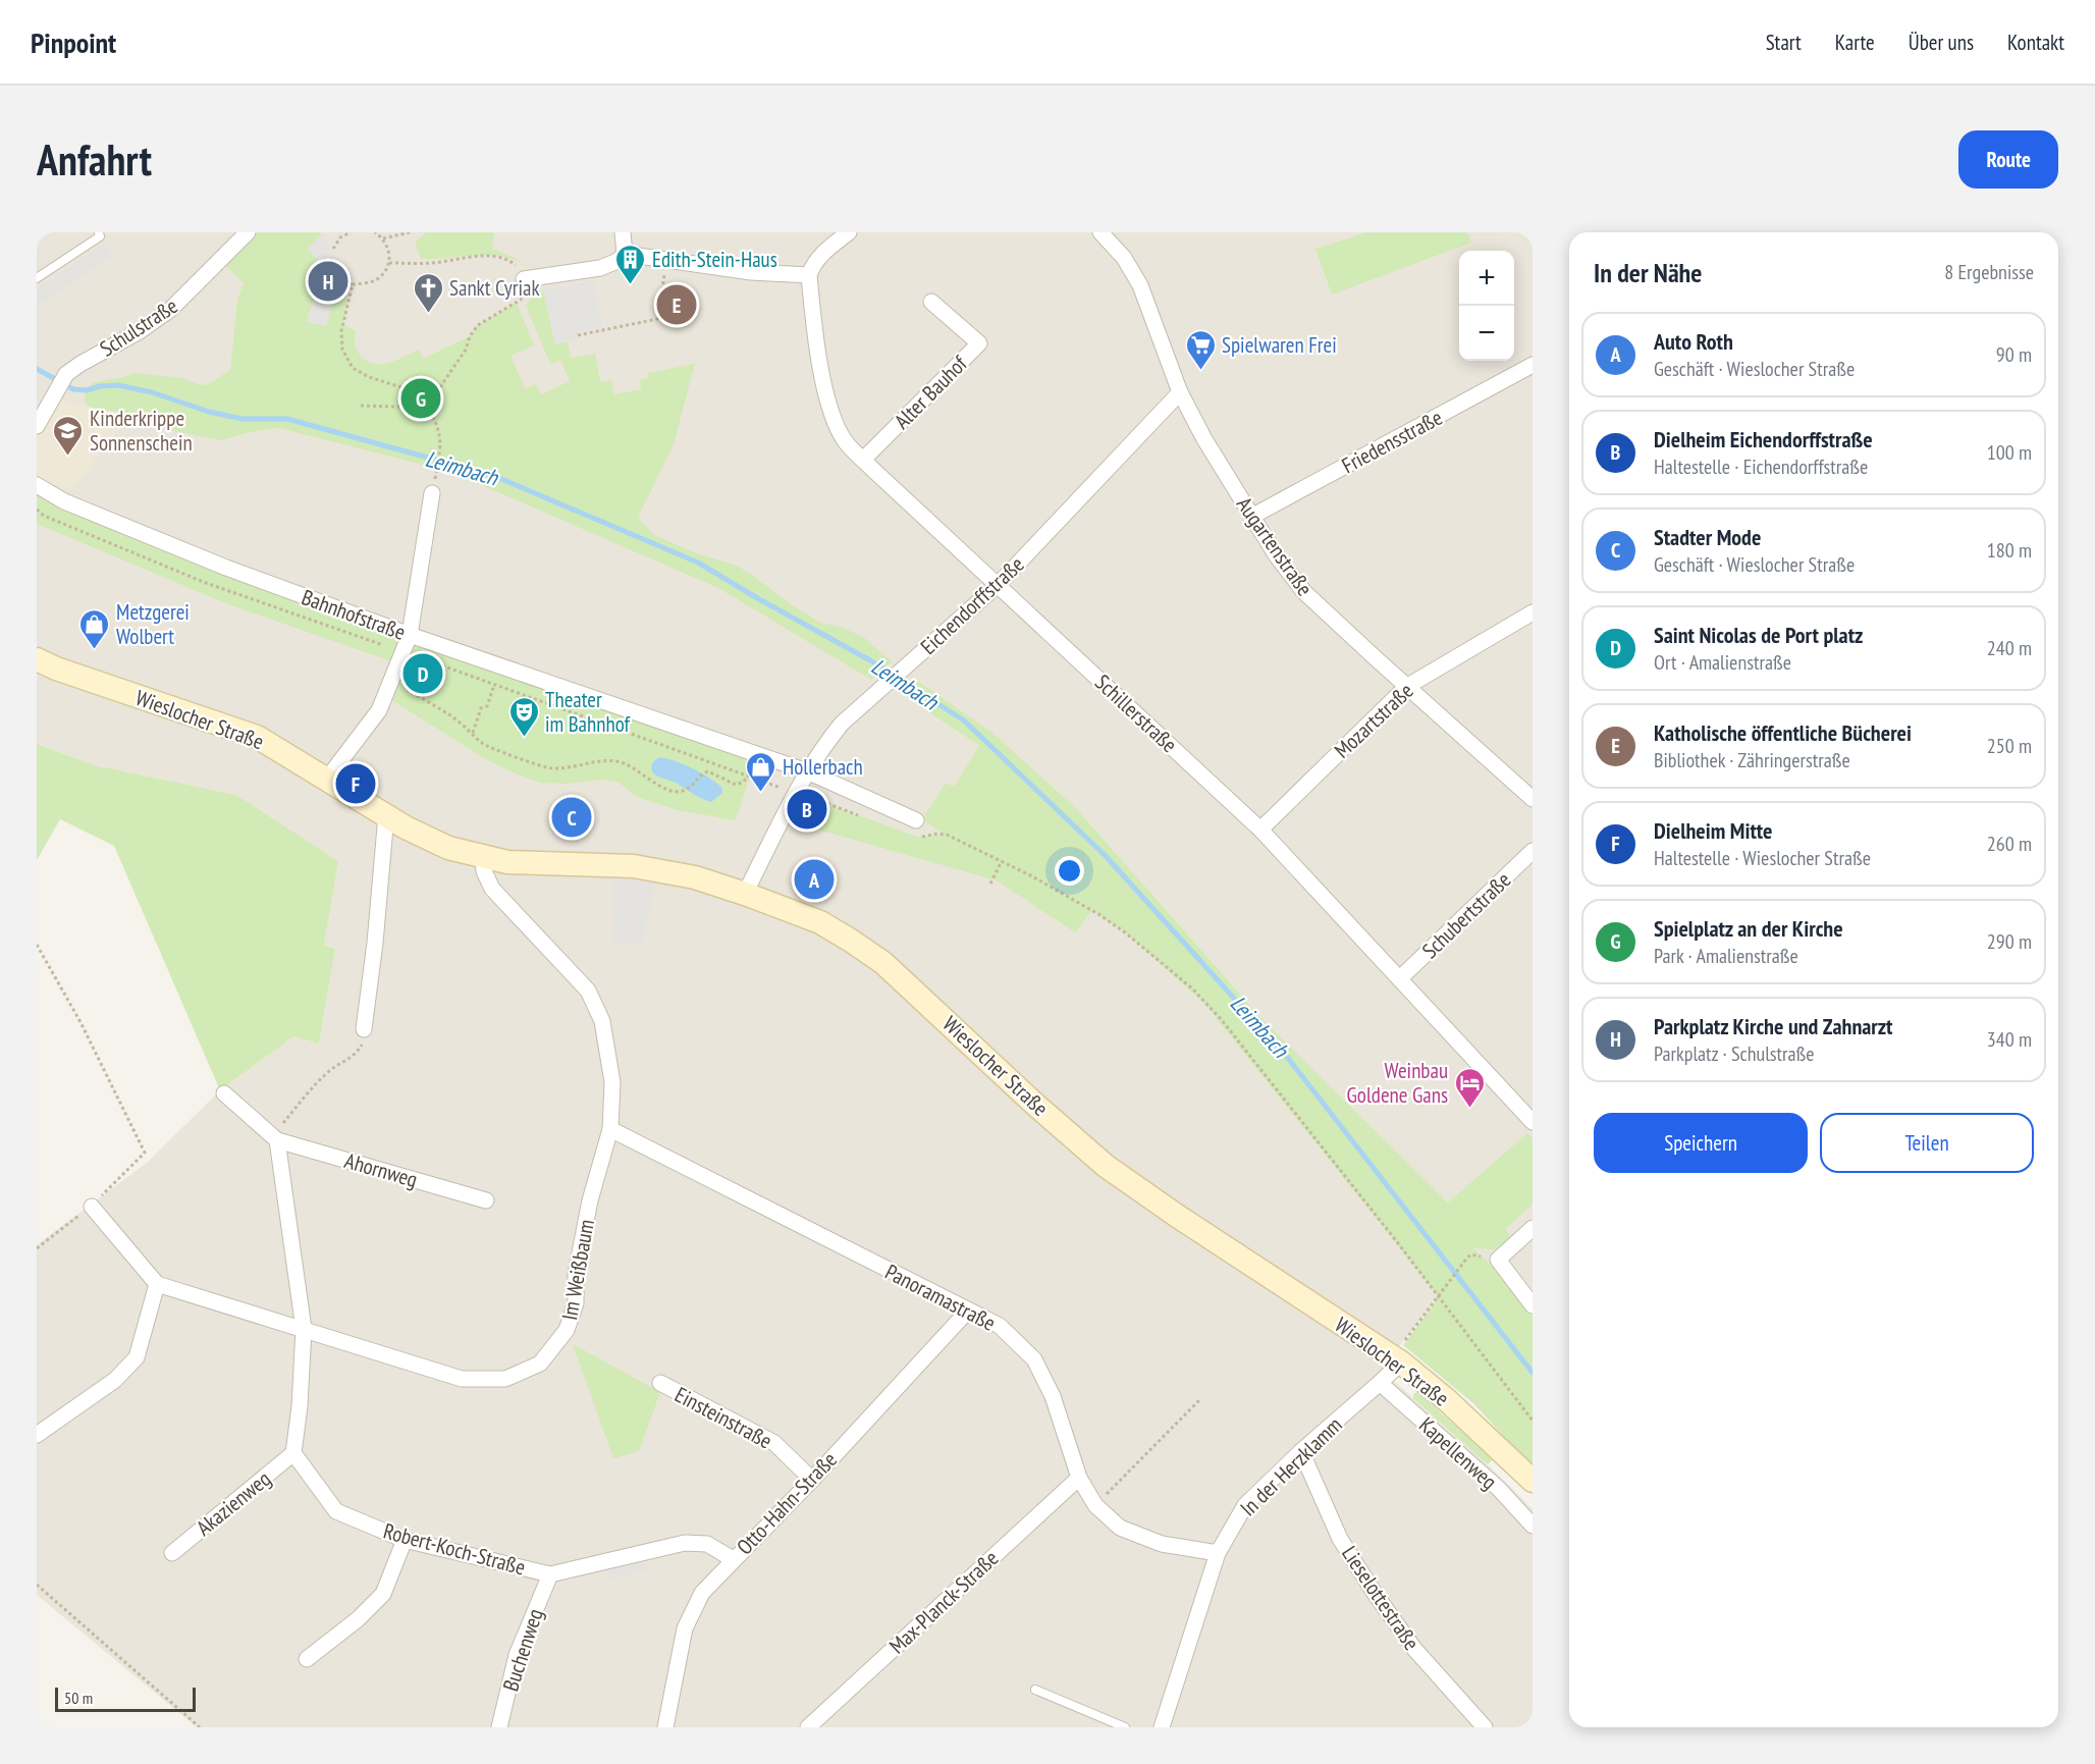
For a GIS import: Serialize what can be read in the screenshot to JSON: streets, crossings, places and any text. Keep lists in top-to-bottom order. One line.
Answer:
{"streets":{"main road":["Wieslocher Straße"],"street":["Schulstraße","Alter Bauhof","Friedensstraße","Augartenstraße","Eichendorffstraße","Bahnhofstraße","Schillerstraße","Mozartstraße","Schubertstraße","Ahornweg","Im Weißbaum","Panoramastraße","Einsteinstraße","Kapellenweg","In der Herzklamm","Akazienweg","Otto-Hahn-Straße","Robert-Koch-Straße","Lieselottestraße","Max-Planck-Straße","Buchenweg"]},"crossings":[["Alter Bauhof","Schillerstraße"],["Friedensstraße","Augartenstraße"],["Augartenstraße","Eichendorffstraße"],["Augartenstraße","Mozartstraße"],["Eichendorffstraße","Bahnhofstraße"],["Eichendorffstraße","Schillerstraße"],["Eichendorffstraße","Wieslocher Straße"],["Schillerstraße","Mozartstraße"],["Schillerstraße","Schubertstraße"],["Wieslocher Straße","Im Weißbaum"],["Wieslocher Straße","In der Herzklamm"],["Im Weißbaum","Panoramastraße"],["Panoramastraße","In der Herzklamm"],["Panoramastraße","Otto-Hahn-Straße"],["Panoramastraße","Max-Planck-Straße"],["Einsteinstraße","Otto-Hahn-Straße"],["Kapellenweg","In der Herzklamm"],["In der Herzklamm","Lieselottestraße"],["Akazienweg","Robert-Koch-Straße"],["Otto-Hahn-Straße","Robert-Koch-Straße"],["Robert-Koch-Straße","Buchenweg"]],"water":["Leimbach"],"places":{"building":["Edith-Stein-Haus"],"church":["Sankt Cyriak"],"supermarket":["Spielwaren Frei"],"school or university":["Kinderkrippe Sonnenschein"],"shop":["Metzgerei Wolbert","Hollerbach"],"theatre":["Theater im Bahnhof"],"hotel":["Weinbau Goldene Gans"]},"scale_bar":"50 m","page":{"header":"Pinpoint","nav":["Start","Karte","Über uns","Kontakt"],"buttons":["Route",["Speichern","Teilen"]],"title":"Anfahrt","heading":["In der Nähe","8 Ergebnisse"],"map_buttons":["+","−"],"pins":["H","E","G","D","F","B","C","A"],"list":[{"mark":"A","name":"Auto Roth","note":"Geschäft · Wieslocher Straße","value":"90 m"},{"mark":"B","name":"Dielheim Eichendorffstraße","note":"Haltestelle · Eichendorffstraße","value":"100 m"},{"mark":"C","name":"Stadter Mode","note":"Geschäft · Wieslocher Straße","value":"180 m"},{"mark":"D","name":"Saint Nicolas de Port platz","note":"Ort · Amalienstraße","value":"240 m"},{"mark":"E","name":"Katholische öffentliche Bücherei","note":"Bibliothek · Zähringerstraße","value":"250 m"},{"mark":"F","name":"Dielheim Mitte","note":"Haltestelle · Wieslocher Straße","value":"260 m"},{"mark":"G","name":"Spielplatz an der Kirche","note":"Park · Amalienstraße","value":"290 m"},{"mark":"H","name":"Parkplatz Kirche und Zahnarzt","note":"Parkplatz · Schulstraße","value":"340 m"}],"scale":"50 m"}}
